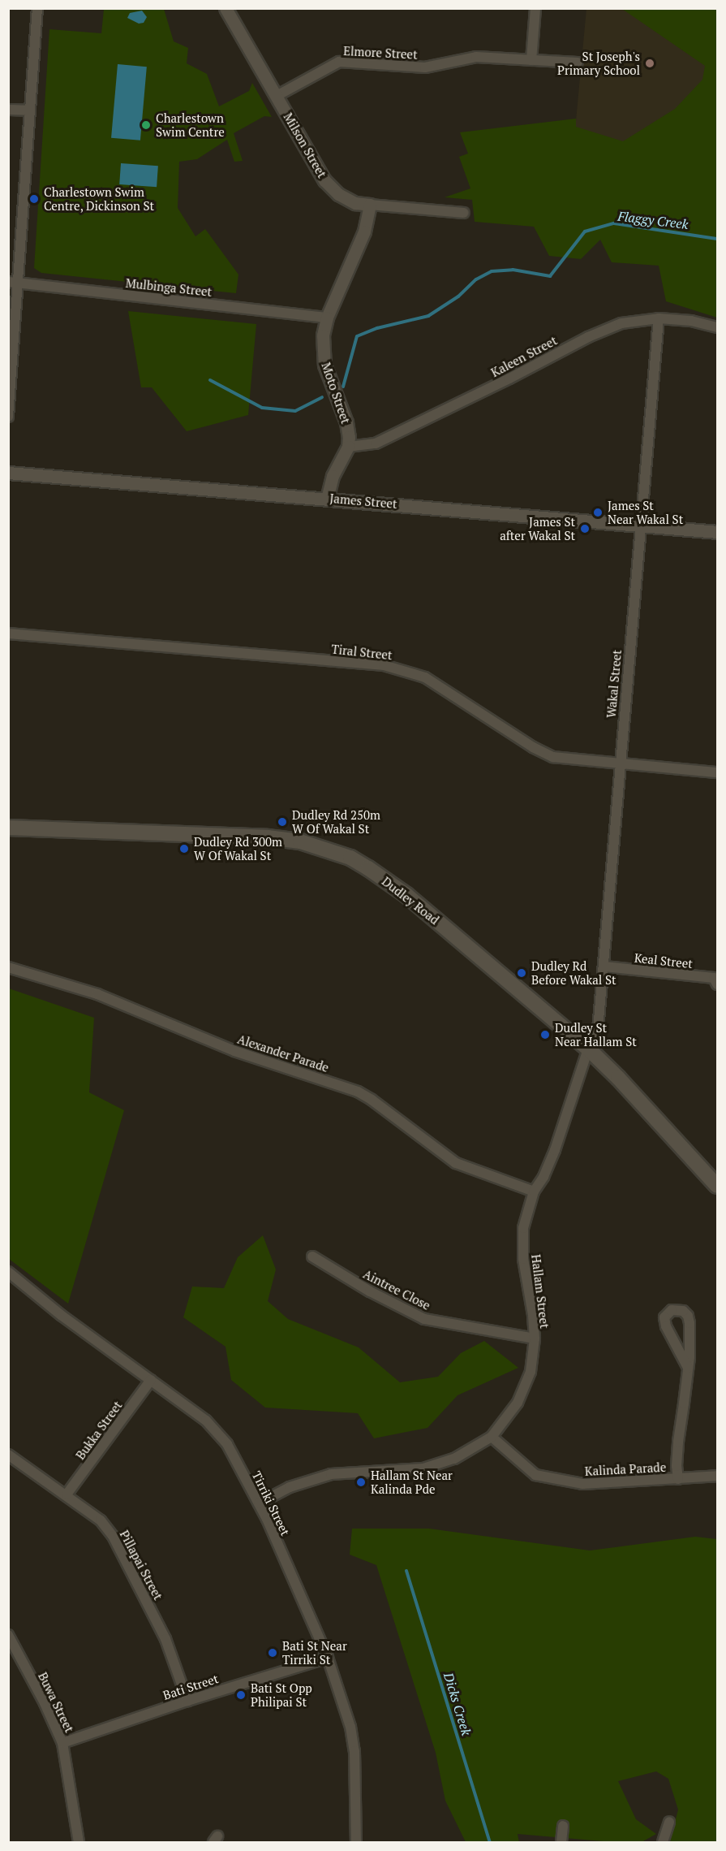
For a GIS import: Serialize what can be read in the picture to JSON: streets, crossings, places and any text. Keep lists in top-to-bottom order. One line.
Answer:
{"streets":{"main road":["Dudley Road"],"street":["Elmore Street","Milson Street","Mulbinga Street","Kaleen Street","Moto Street","James Street","Tiral Street","Wakal Street","Keal Street","Alexander Parade","Aintree Close","Hallam Street","Bukka Street","Kalinda Parade","Tirriki Street","Pillapai Street","Bati Street","Buwa Street"]},"crossings":[["Elmore Street","Milson Street"],["Milson Street","Moto Street"],["Mulbinga Street","Moto Street"],["Kaleen Street","Moto Street"],["Kaleen Street","Wakal Street"],["Moto Street","James Street"],["James Street","Wakal Street"],["Tiral Street","Wakal Street"],["Wakal Street","Dudley Road"],["Wakal Street","Keal Street"],["Wakal Street","Hallam Street"],["Dudley Road","Hallam Street"],["Alexander Parade","Hallam Street"],["Aintree Close","Hallam Street"],["Hallam Street","Kalinda Parade"],["Hallam Street","Tirriki Street"],["Bukka Street","Tirriki Street"],["Bukka Street","Pillapai Street"],["Tirriki Street","Bati Street"],["Pillapai Street","Bati Street"],["Bati Street","Buwa Street"]],"water":["Flaggy Creek","Dicks Creek"],"places":["St Joseph's Primary School","Charlestown Swim Centre","Charlestown Swim Centre, Dickinson St","James St Near Wakal St","James St after Wakal St","Dudley Rd 250m W Of Wakal St","Dudley Rd 300m W Of Wakal St","Dudley Rd Before Wakal St","Dudley St Near Hallam St","Hallam St Near Kalinda Pde","Bati St Near Tirriki St","Bati St Opp Philipai St"]}
